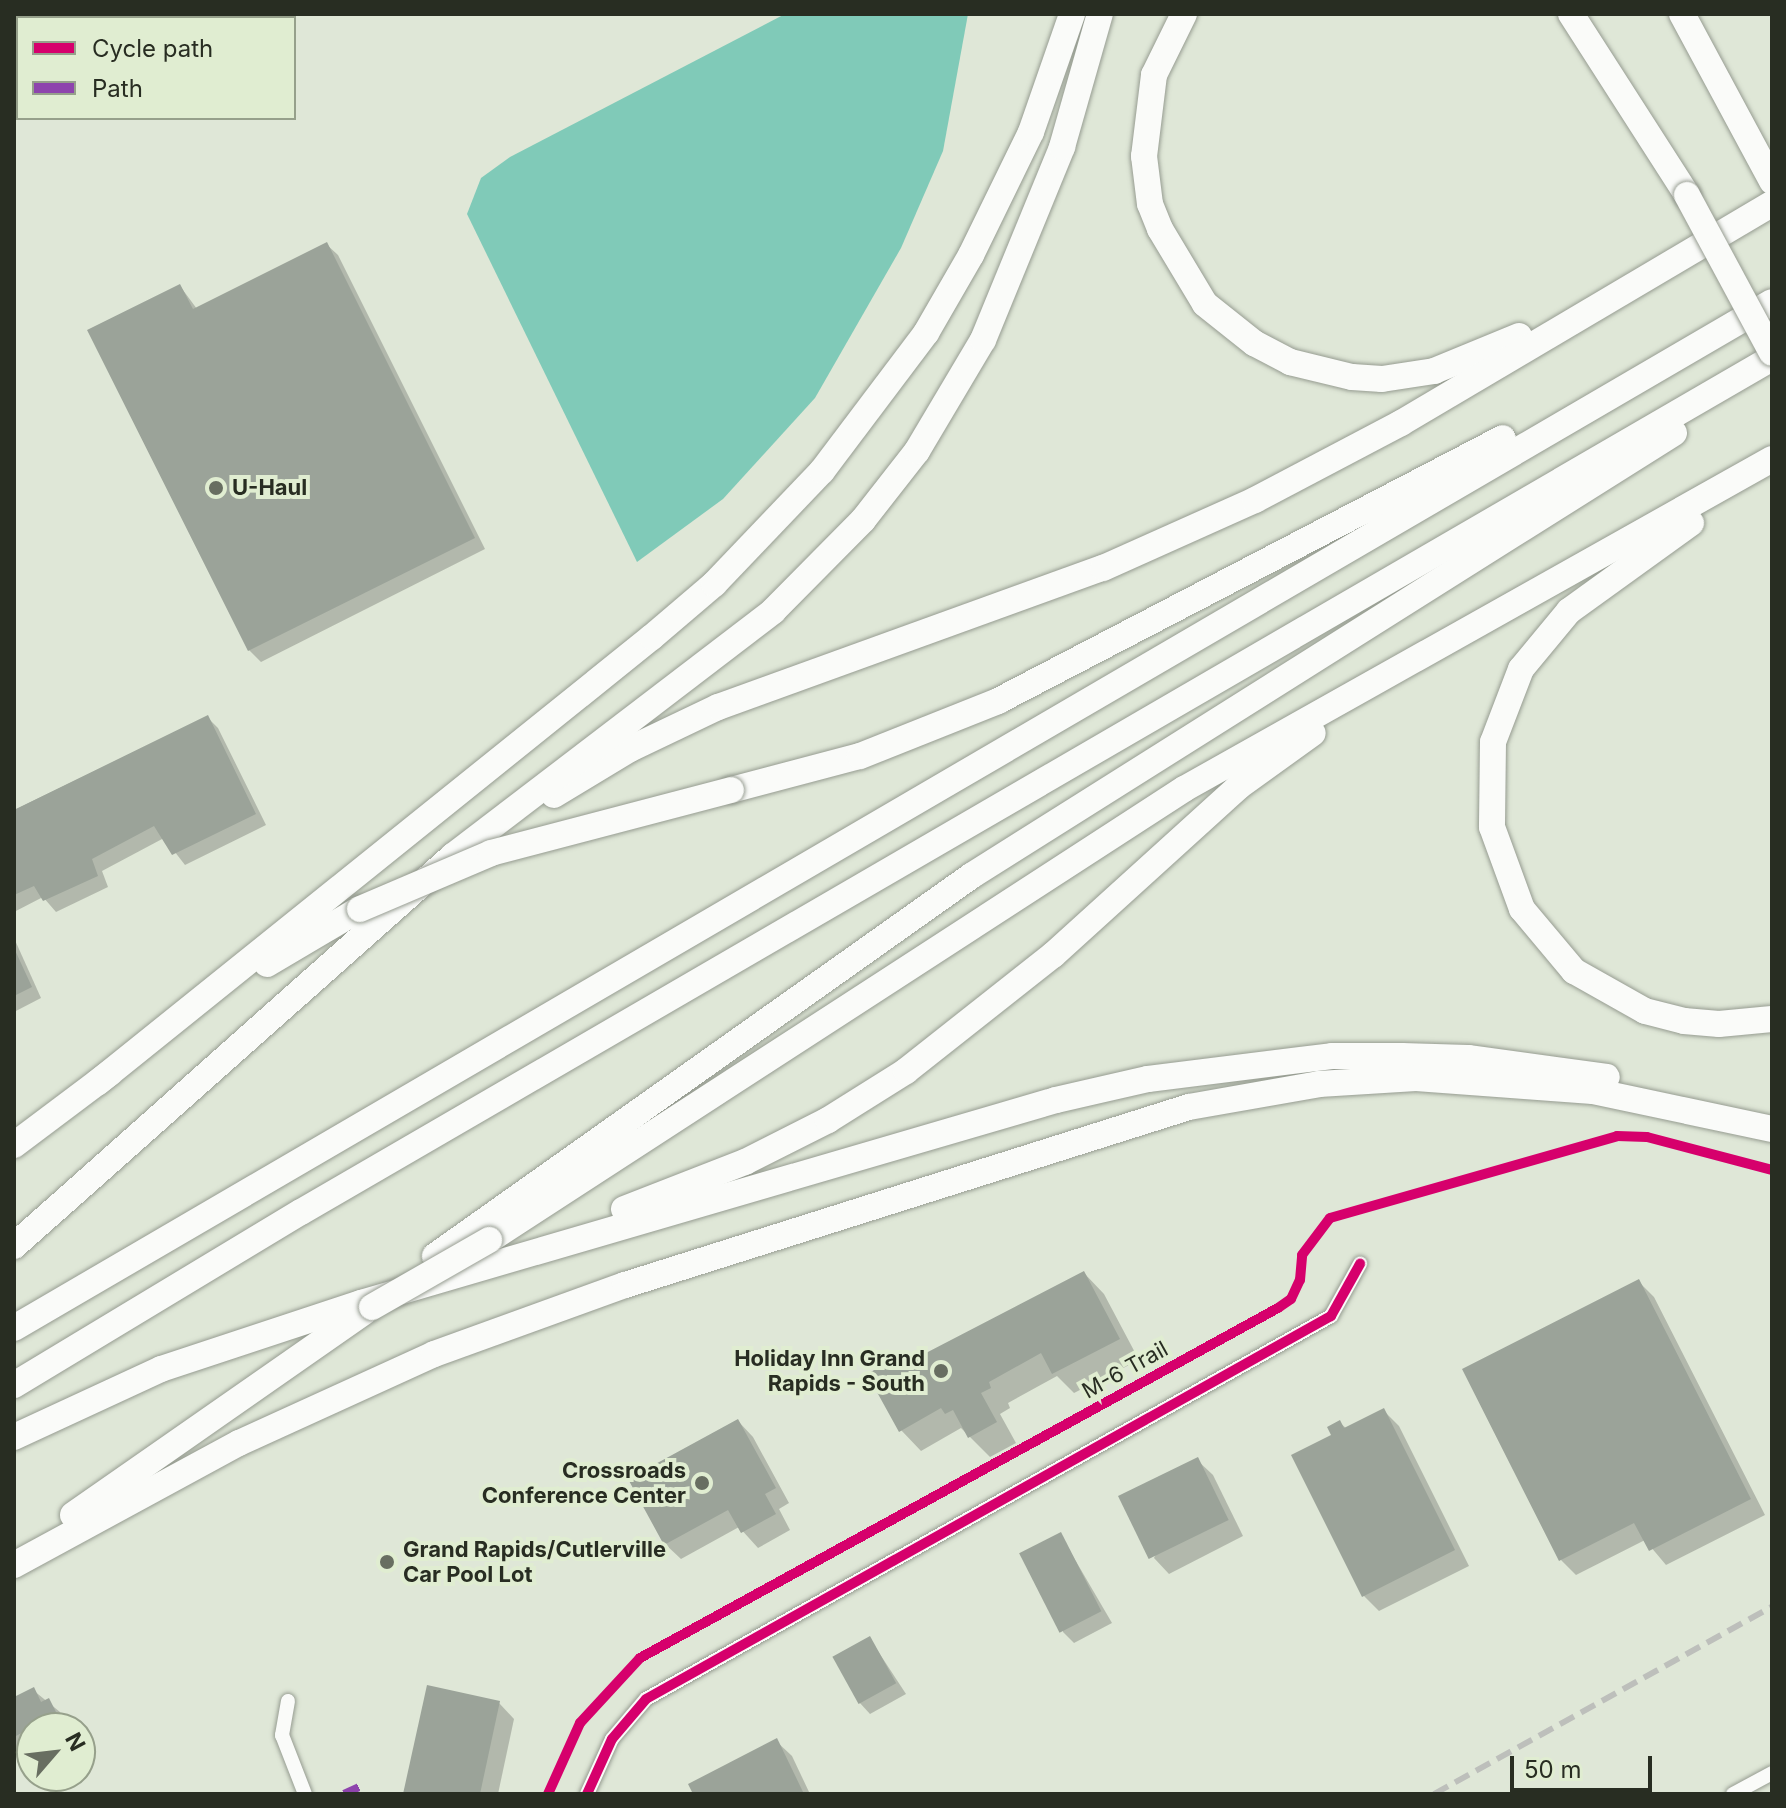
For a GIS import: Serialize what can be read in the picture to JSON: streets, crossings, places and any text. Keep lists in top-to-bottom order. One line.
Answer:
{"streets":{"cycle path":["M-6 Trail"]},"places":["U-Haul","Holiday Inn Grand Rapids - South","Crossroads Conference Center","Grand Rapids/Cutlerville Car Pool Lot"],"legend":["Cycle path","Path"],"scale_bar":"50 m","north":"top right"}
